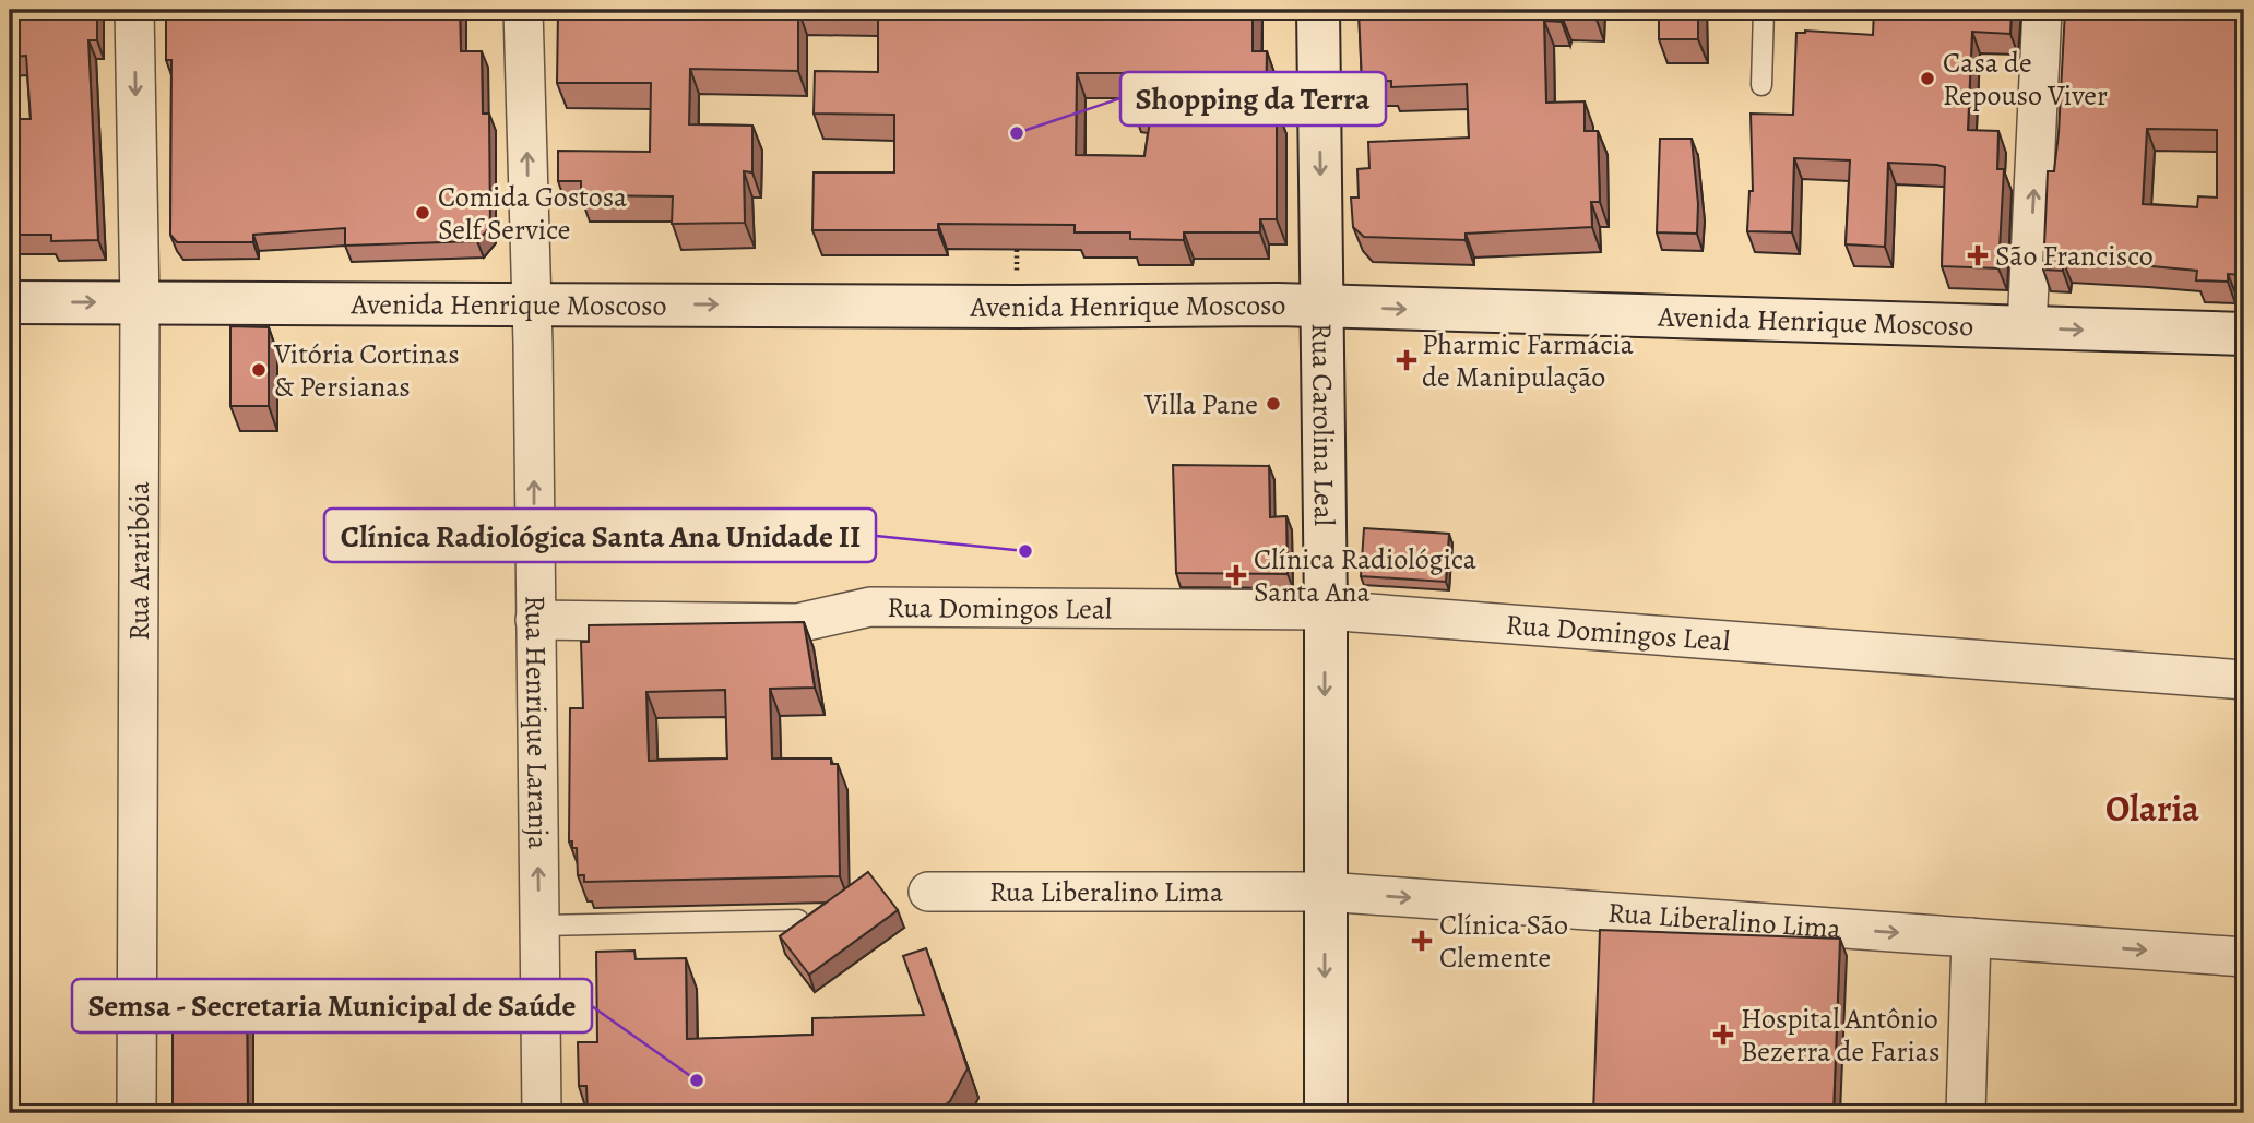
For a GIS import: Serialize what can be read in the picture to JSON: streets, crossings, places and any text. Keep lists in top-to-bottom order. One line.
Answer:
{"streets":{"main road":["Avenida Henrique Moscoso","Rua Carolina Leal"],"street":["Rua Araribóia","Rua Domingos Leal","Rua Henrique Laranja","Rua Liberalino Lima"]},"crossings":[["Avenida Henrique Moscoso","Rua Carolina Leal"],["Avenida Henrique Moscoso","Rua Araribóia"],["Avenida Henrique Moscoso","Rua Henrique Laranja"],["Rua Carolina Leal","Rua Domingos Leal"],["Rua Carolina Leal","Rua Liberalino Lima"],["Rua Domingos Leal","Rua Henrique Laranja"]],"one_way":["Avenida Henrique Moscoso","Rua Carolina Leal","Rua Henrique Laranja","Rua Liberalino Lima"],"districts":["Olaria"],"places":{"other":["Casa de Repouso Viver","Shopping da Terra","Comida Gostosa Self Service","Vitória Cortinas & Persianas","Villa Pane","Clínica Radiológica Santa Ana Unidade II","Semsa - Secretaria Municipal de Saúde"],"health":["São Francisco","Pharmic Farmácia de Manipulação","Clínica Radiológica Santa Ana","Clínica São Clemente","Hospital Antônio Bezerra de Farias"]}}
